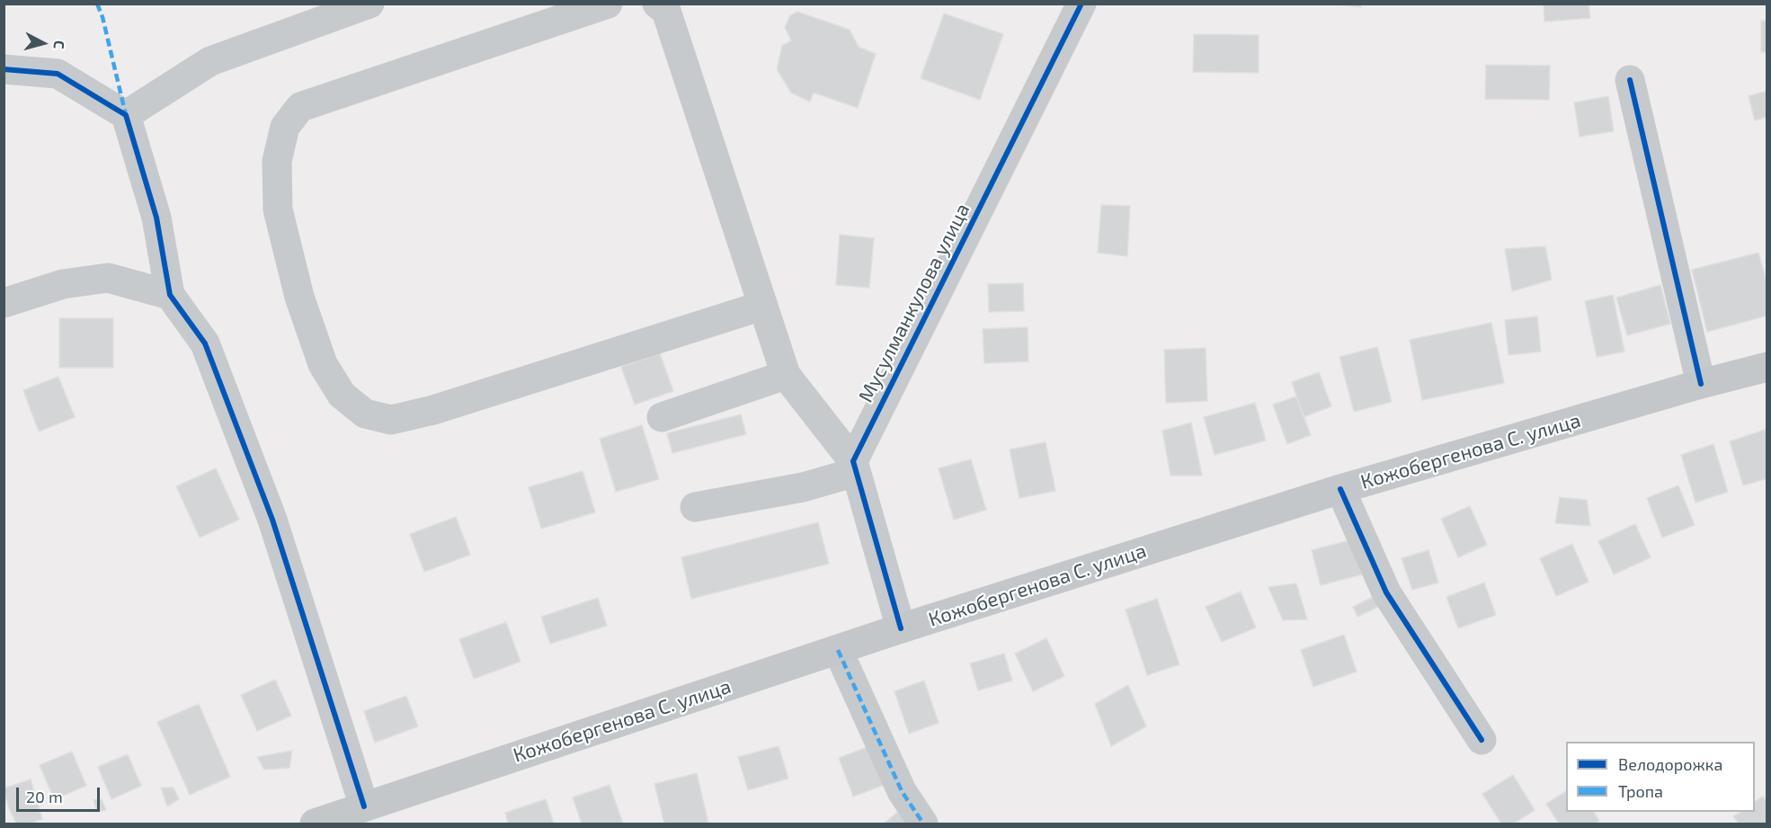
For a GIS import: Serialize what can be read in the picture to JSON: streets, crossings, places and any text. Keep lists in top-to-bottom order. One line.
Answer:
{"streets":{"main road":["Кожобергенова С. улица"],"street":["Мусулманкулова улица"]},"legend":["Велодорожка","Тропа"],"scale_bar":"20 m","north":"right"}
